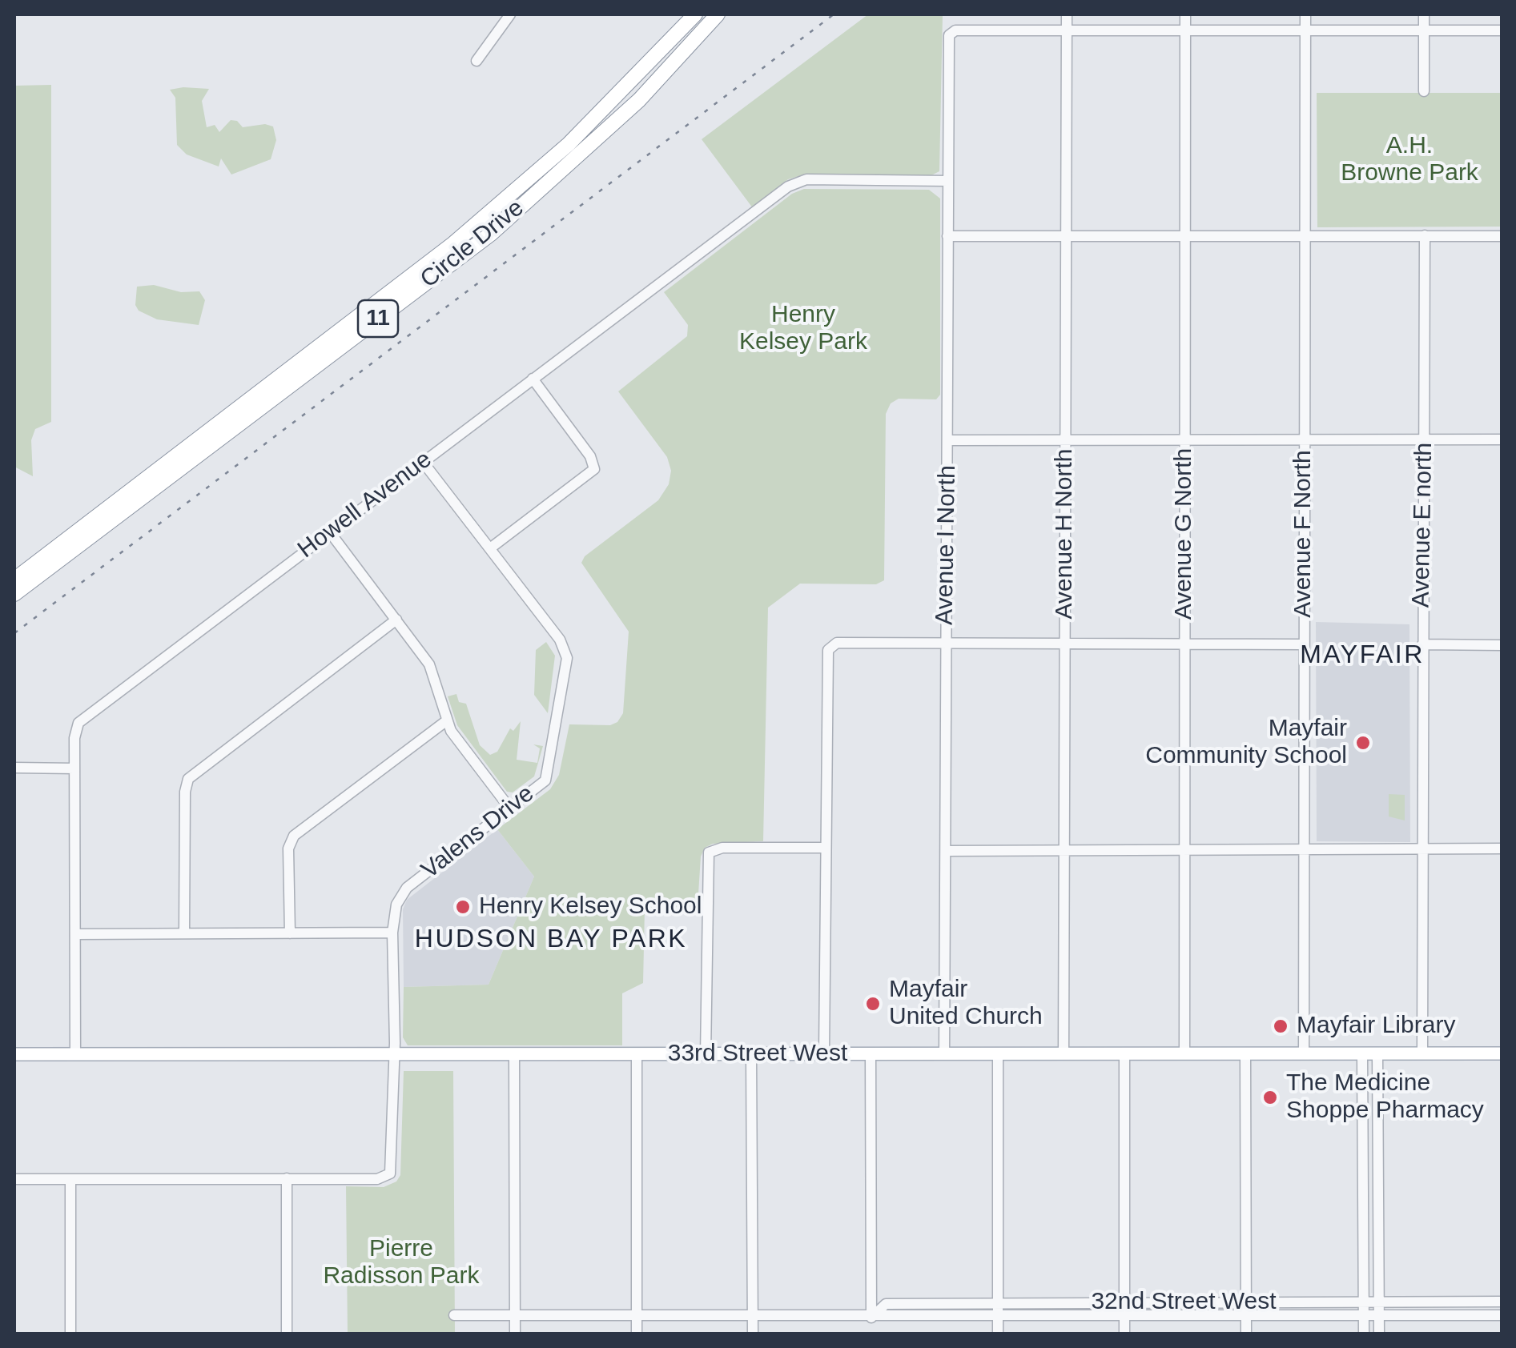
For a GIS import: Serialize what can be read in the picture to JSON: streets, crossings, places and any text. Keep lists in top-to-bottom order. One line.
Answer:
{"streets":{"highway":["Circle Drive","11"],"main road":["33rd Street West"],"street":["Howell Avenue","Avenue E north","Avenue H North","Avenue G North","Avenue F North","Avenue I North","Valens Drive","32nd Street West"]},"crossings":[["Howell Avenue","Avenue I North"],["Howell Avenue","Valens Drive"],["Howell Avenue","33rd Street West"],["Avenue E north","33rd Street West"],["Avenue H North","Avenue I North"],["Avenue H North","33rd Street West"],["Avenue G North","33rd Street West"],["Avenue F North","33rd Street West"],["Avenue I North","33rd Street West"],["Valens Drive","33rd Street West"]],"districts":["MAYFAIR","HUDSON BAY PARK"],"parks":["A.H. Browne Park","Henry Kelsey Park","Pierre Radisson Park"],"places":["Mayfair Community School","Henry Kelsey School","Mayfair United Church","Mayfair Library","The Medicine Shoppe Pharmacy"]}
